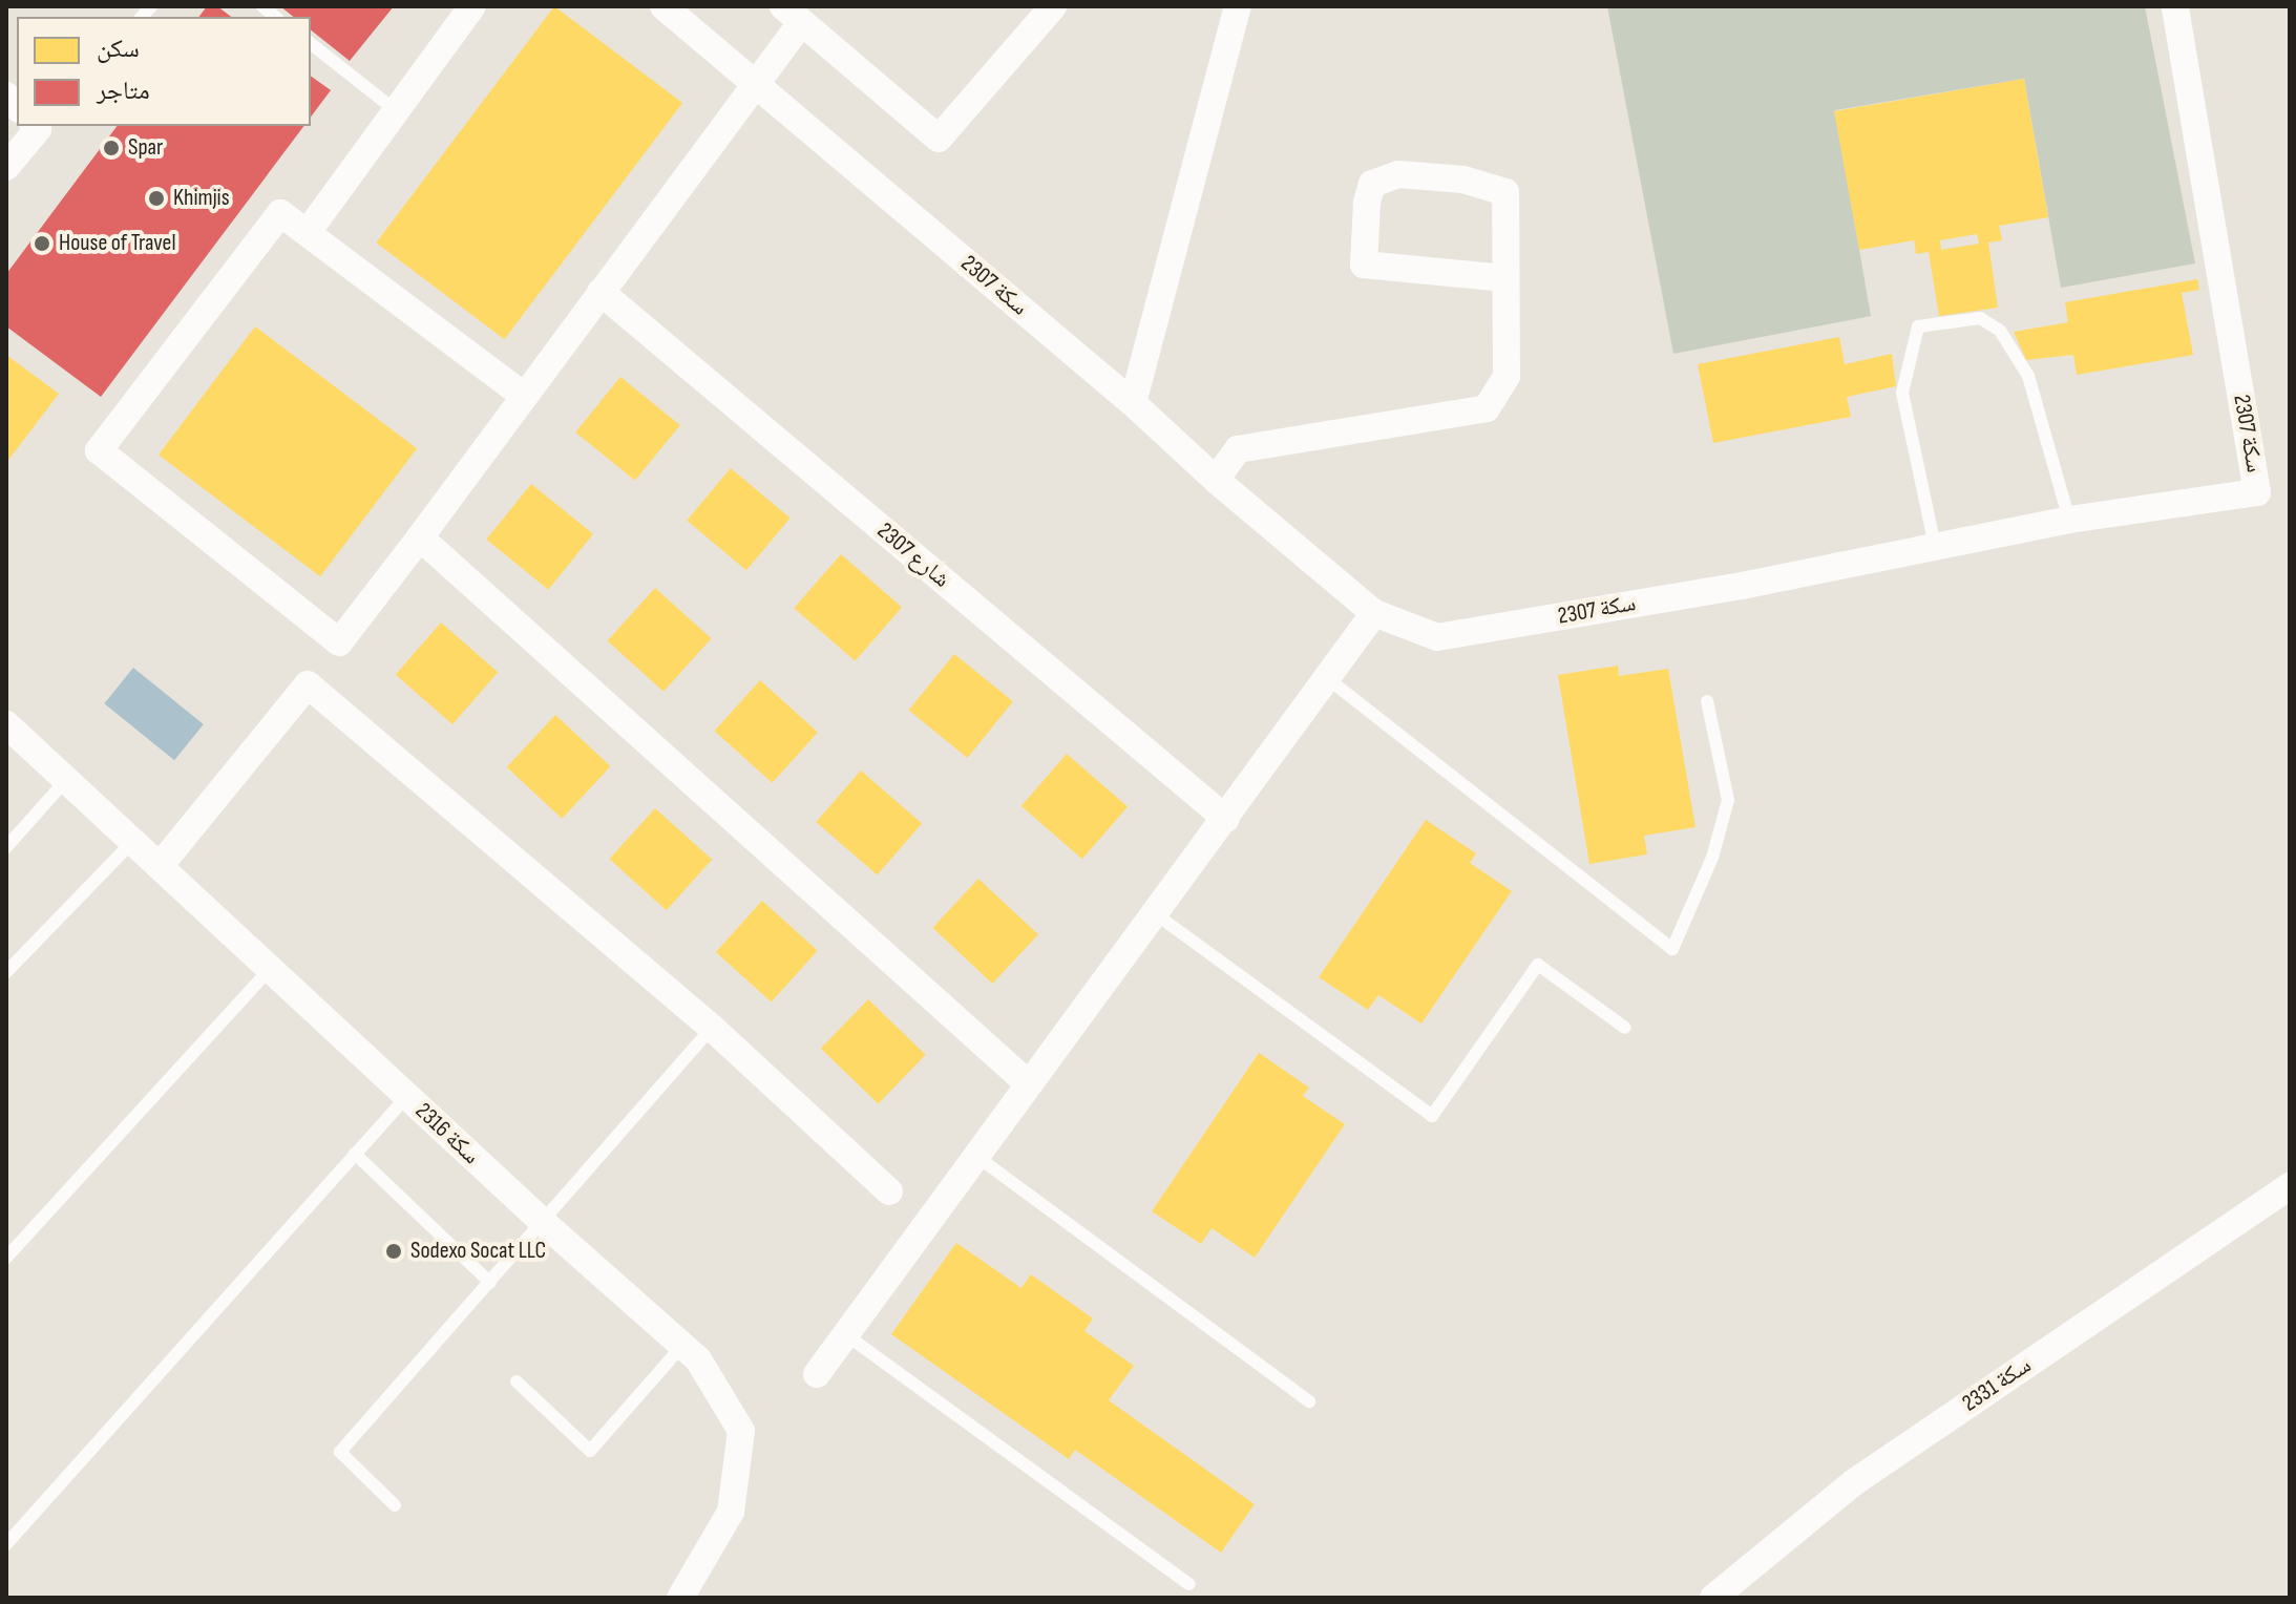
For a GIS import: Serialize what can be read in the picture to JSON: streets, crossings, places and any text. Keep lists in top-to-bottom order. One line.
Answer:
{"streets":{"street":["سكة 2307","2307 شارع","2316 سكة","سكة 2331"]},"places":["Spar","Khimjis","House of Travel","Sodexo Socat LLC"],"legend":["سكن","متاجر"]}
